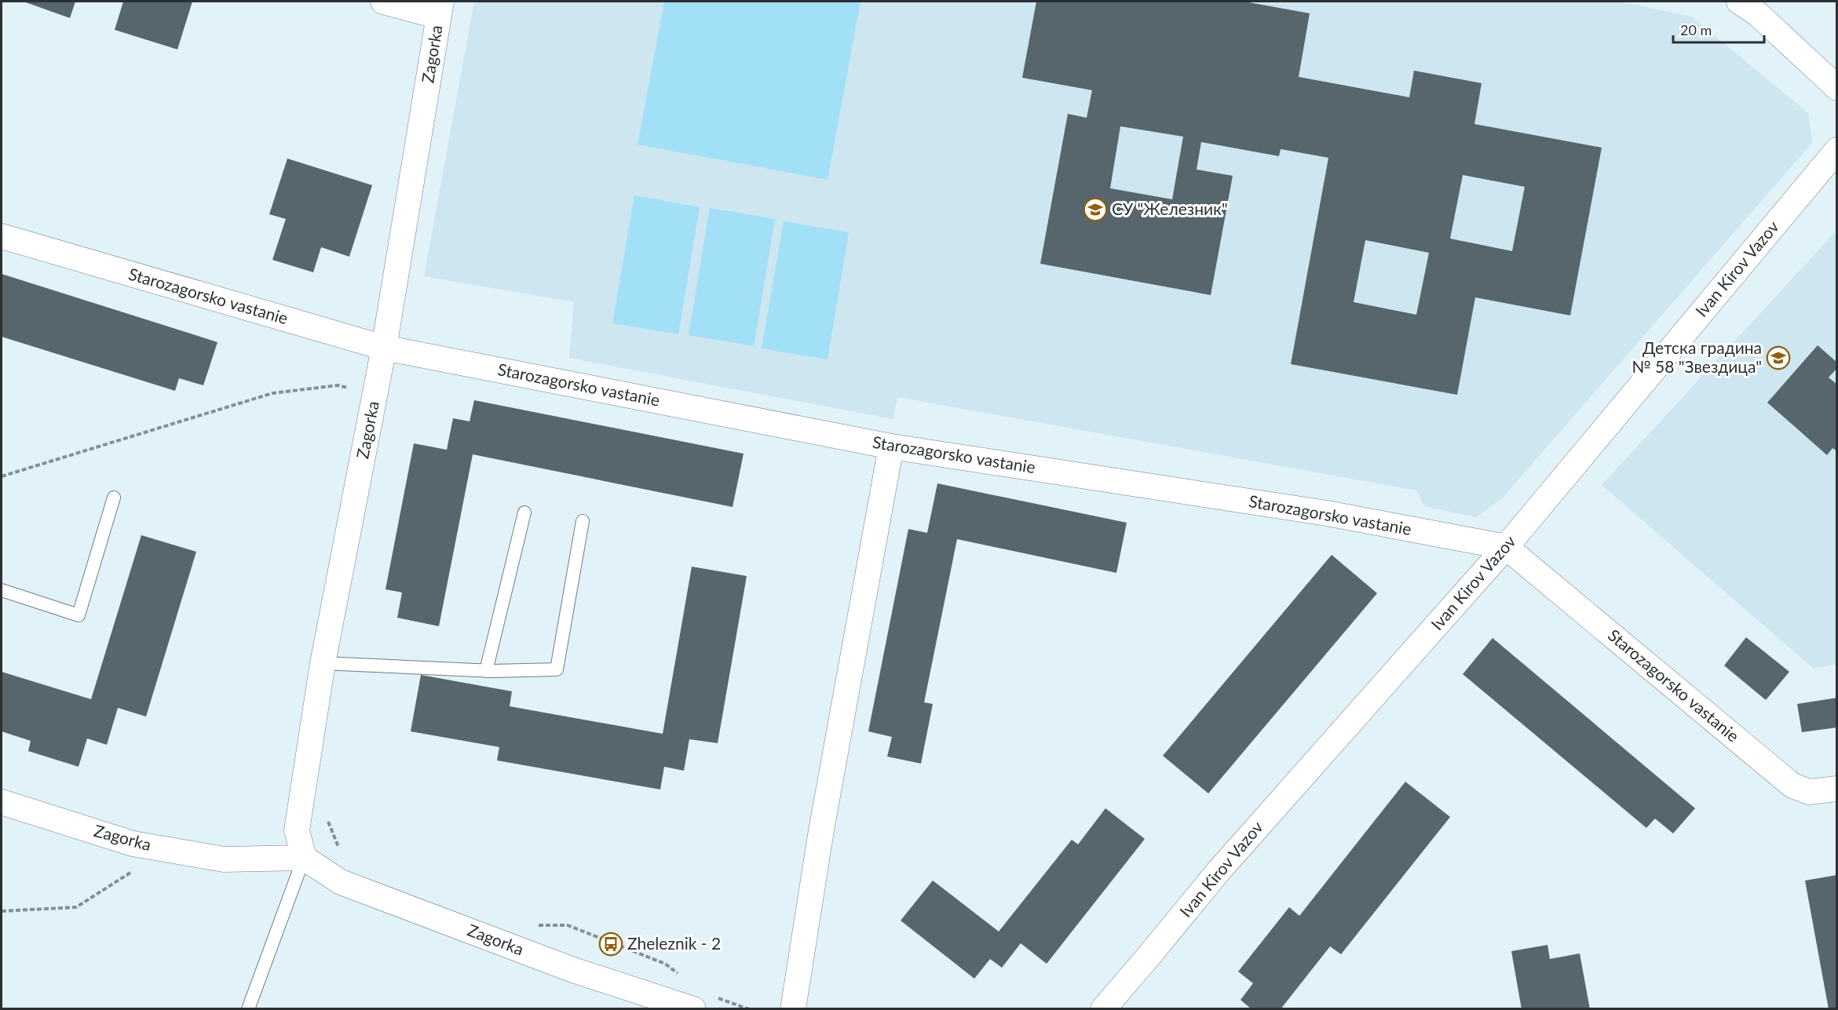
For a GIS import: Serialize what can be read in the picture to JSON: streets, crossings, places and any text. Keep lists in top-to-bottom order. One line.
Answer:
{"streets":{"street":["Zagorka","Ivan Kirov Vazov","Starozagorsko vastanie"]},"crossings":[["Zagorka","Starozagorsko vastanie"],["Ivan Kirov Vazov","Starozagorsko vastanie"]],"places":{"school or university":["СУ \"Железник\"","Детска градина № 58 \"Звездица\""],"bus stop":["Zheleznik - 2"]},"scale_bar":"20 m"}
